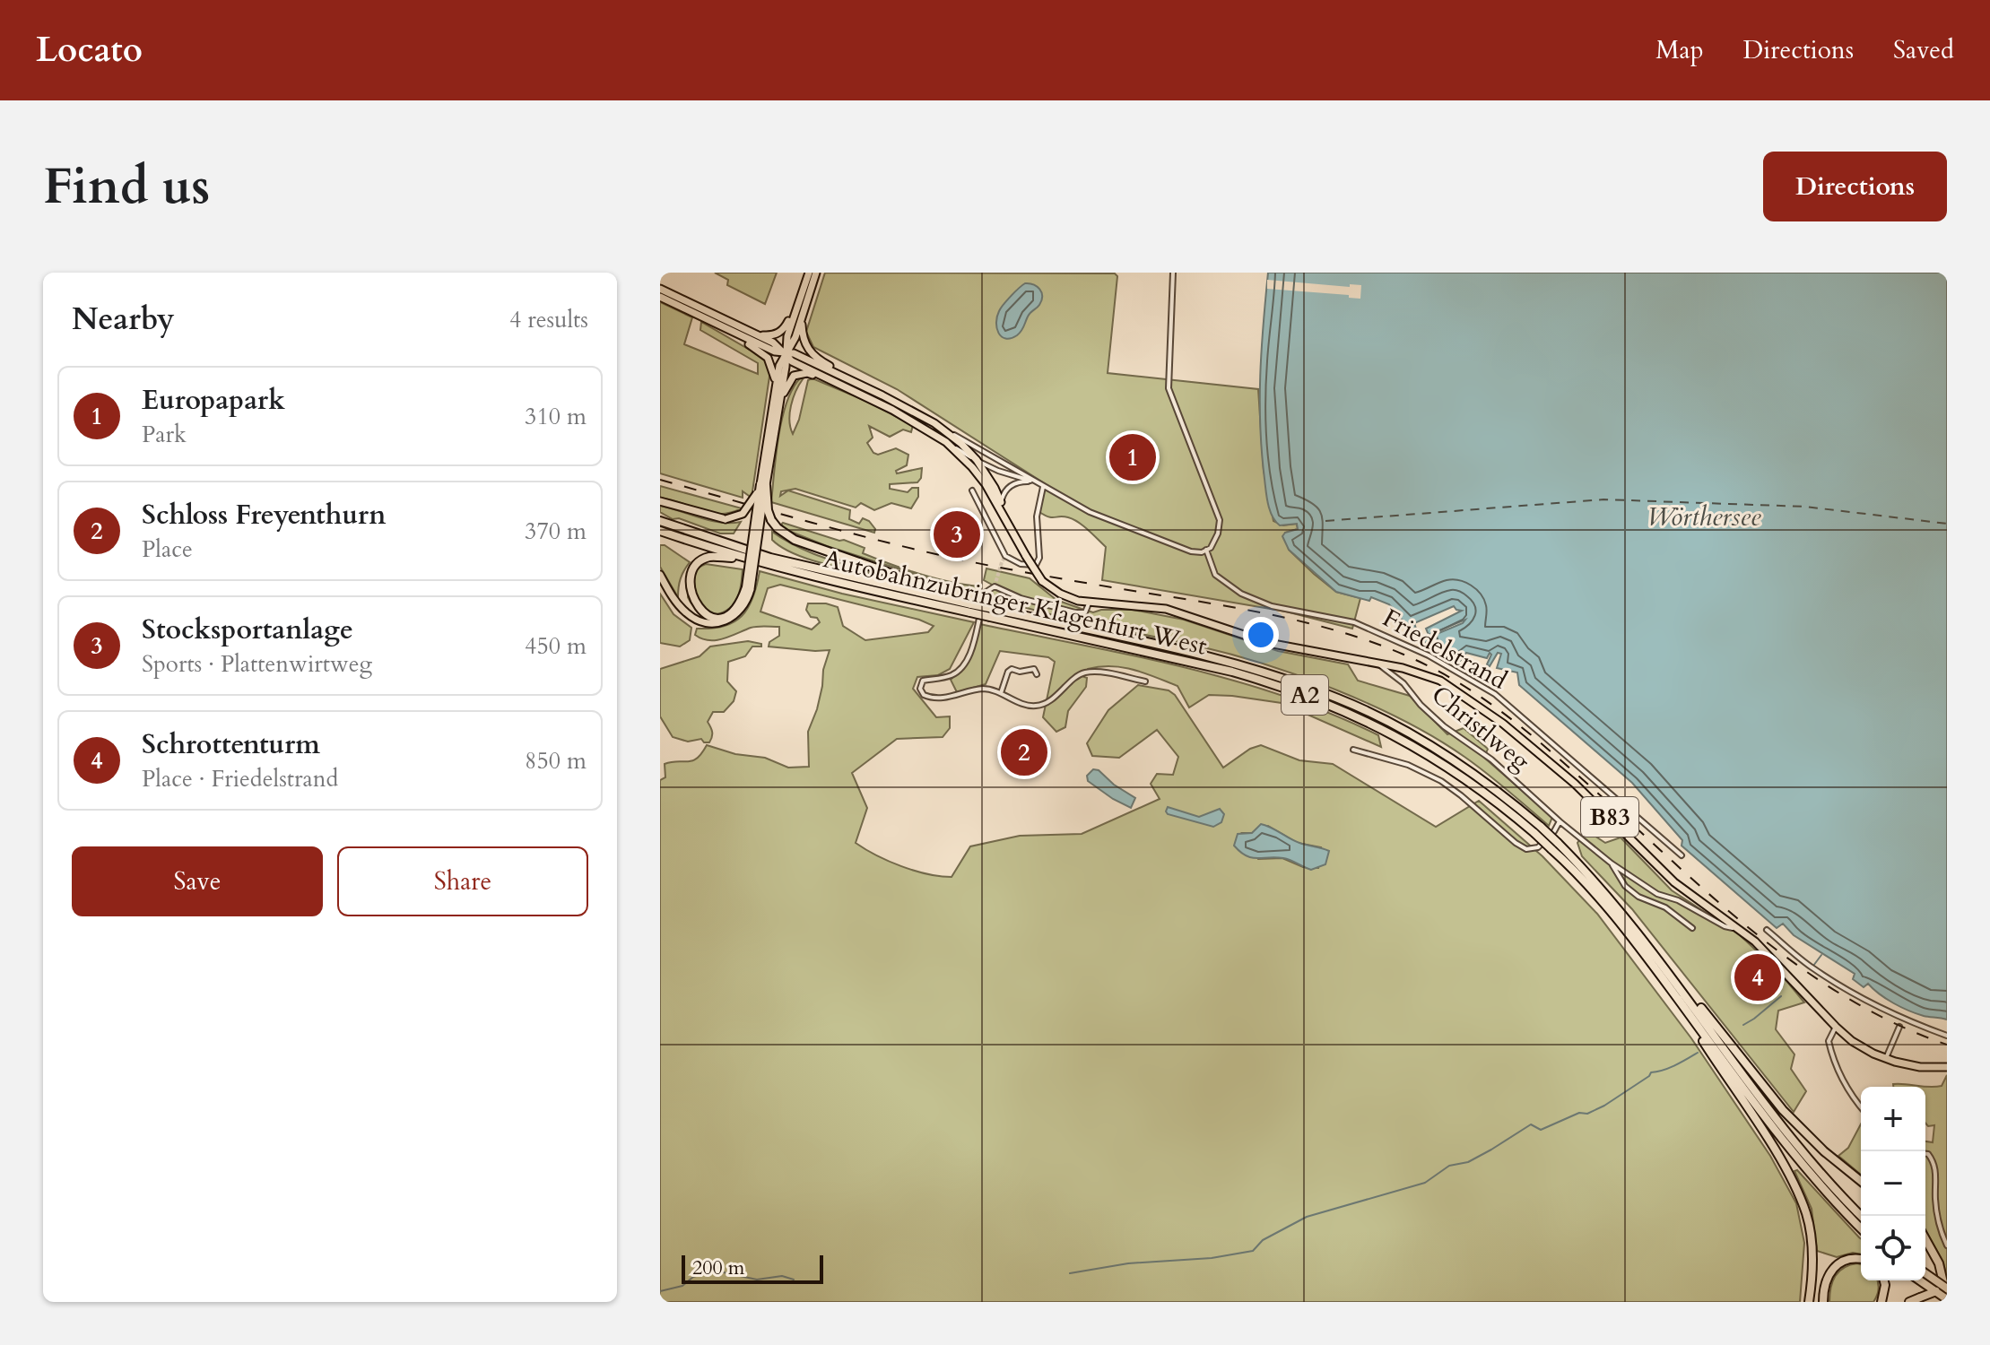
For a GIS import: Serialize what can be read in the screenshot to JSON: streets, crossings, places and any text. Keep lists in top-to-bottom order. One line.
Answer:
{"streets":{"highway":["Autobahnzubringer Klagenfurt West","A2"],"main road":["B83"],"street":["Friedelstrand","Christlweg"]},"crossings":[["Christlweg","B83"]],"water":["Wörthersee"],"scale_bar":"200 m","page":{"header":"Locato","nav":["Map","Directions","Saved"],"buttons":["Directions",["Save","Share"]],"title":"Find us","heading":["Nearby","4 results"],"list":[{"mark":"1","name":"Europapark","note":"Park","value":"310 m"},{"mark":"2","name":"Schloss Freyenthurn","note":"Place","value":"370 m"},{"mark":"3","name":"Stocksportanlage","note":"Sports · Plattenwirtweg","value":"450 m"},{"mark":"4","name":"Schrottenturm","note":"Place · Friedelstrand","value":"850 m"}],"pins":["1","3","2","4"],"map_buttons":["+","−"],"scale":"200 m"}}
